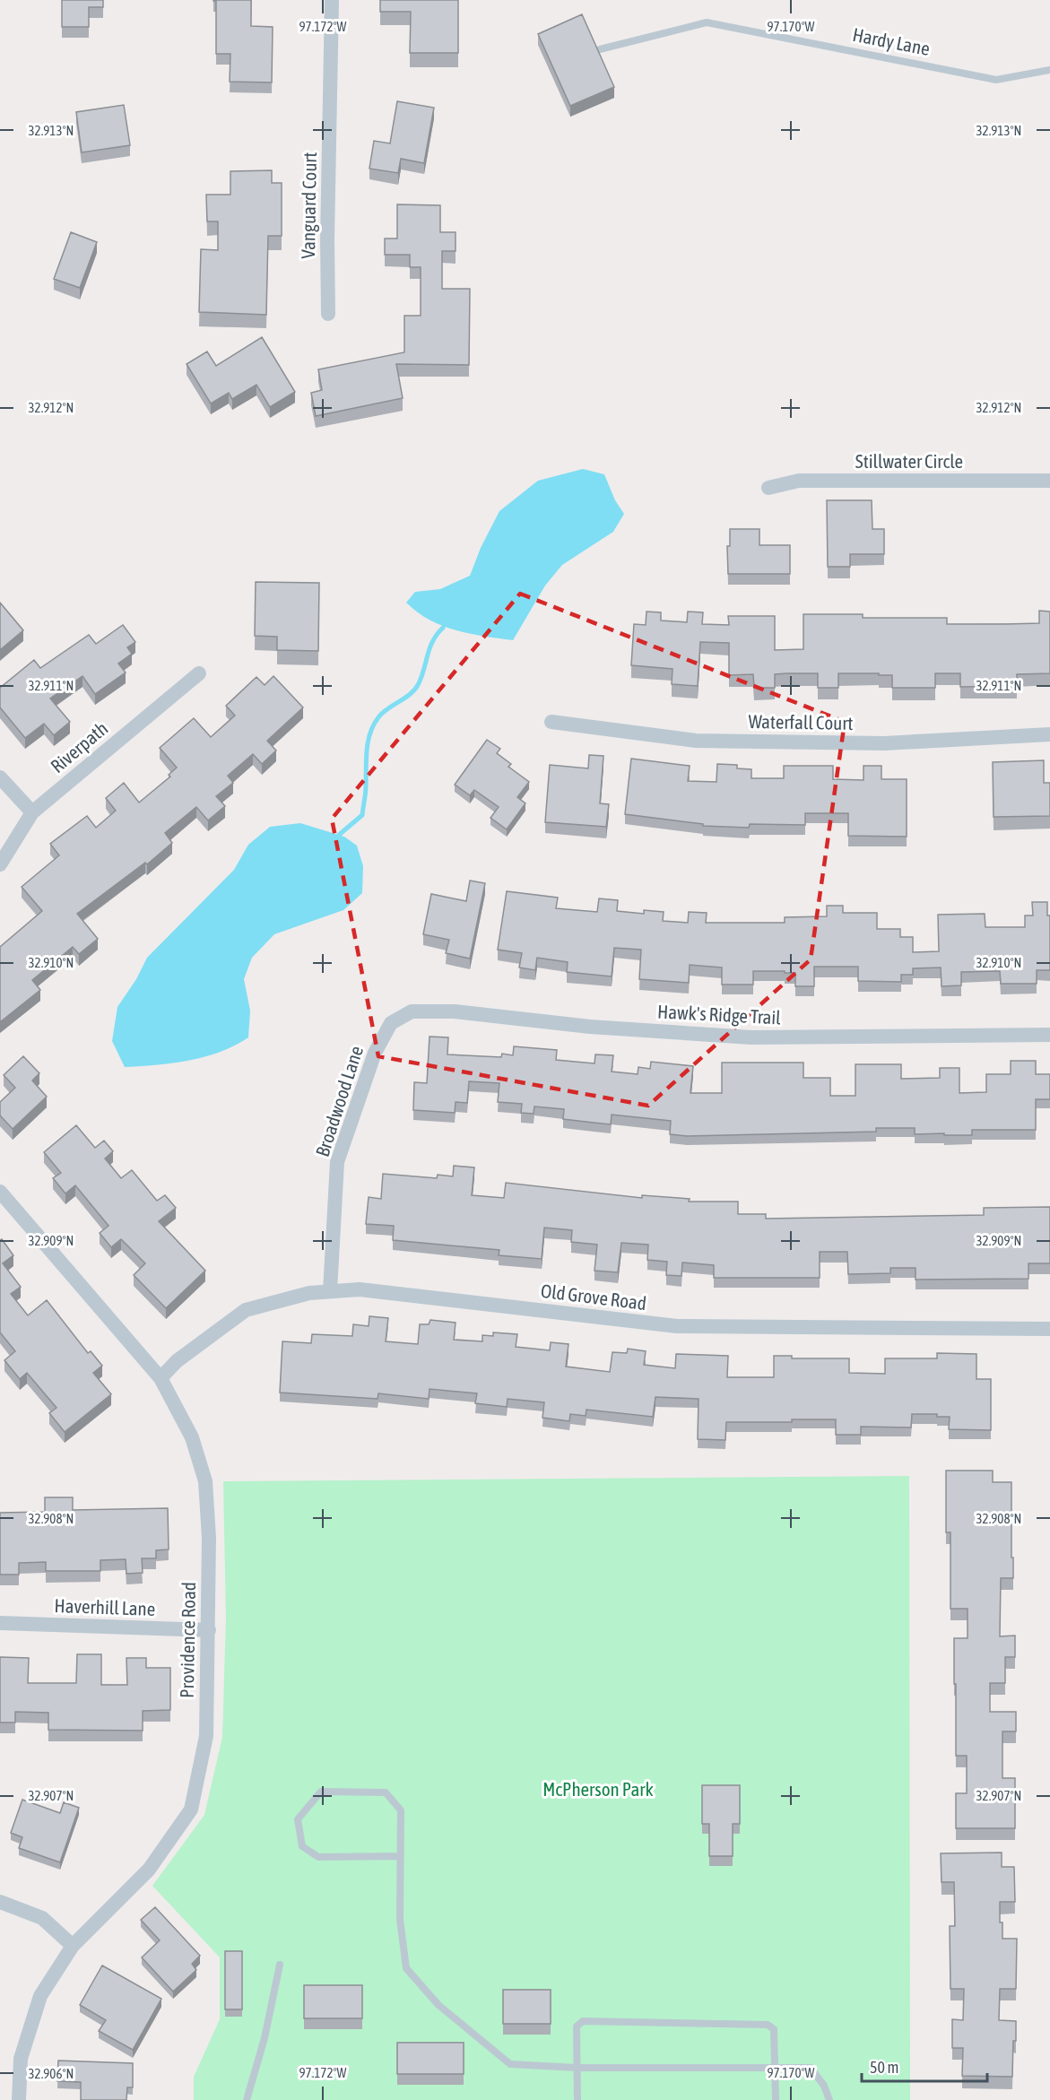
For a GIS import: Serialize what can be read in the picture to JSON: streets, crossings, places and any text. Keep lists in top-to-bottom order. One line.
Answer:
{"streets":{"street":["Vanguard Court","Stillwater Circle","Waterfall Court","Riverpath","Hawk's Ridge Trail","Broadwood Lane","Old Grove Road","Haverhill Lane","Providence Road"],"lane":["Hardy Lane"]},"crossings":[["Hawk's Ridge Trail","Broadwood Lane"],["Broadwood Lane","Old Grove Road"],["Old Grove Road","Providence Road"],["Haverhill Lane","Providence Road"]],"parks":["McPherson Park"],"scale_bar":"50 m","coordinates":["97.172°W","97.170°W","32.913°N","32.912°N","32.911°N","32.910°N","32.909°N","32.908°N","32.907°N","32.906°N"]}
